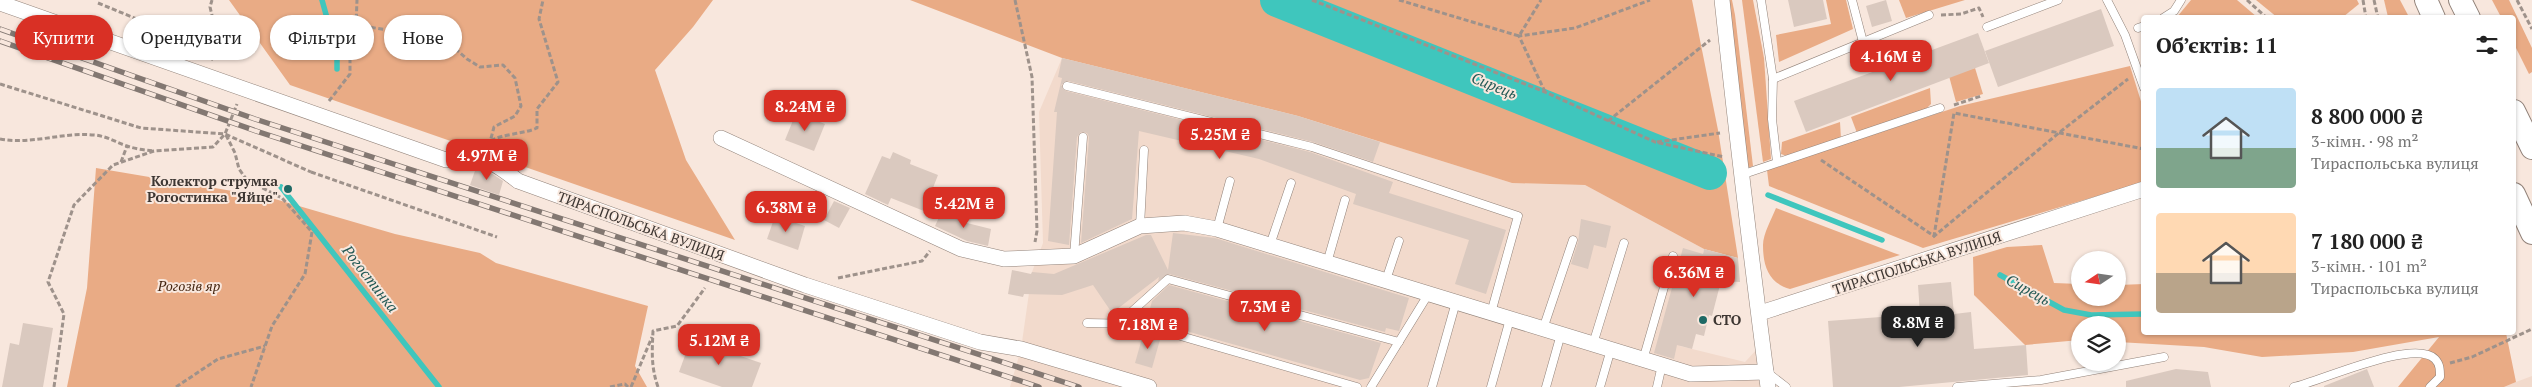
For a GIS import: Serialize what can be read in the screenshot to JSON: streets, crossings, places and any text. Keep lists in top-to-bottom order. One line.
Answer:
{"streets":{"street":["ТИРАСПОЛЬСЬКА ВУЛИЦЯ"]},"water":["Сирець","Рогостинка"],"parks":["Рогозів яр"],"places":["Колектор струмка Рогостинка \"Яйце\"","СТО"],"north":"left","page":{"chip":["Купити","Орендувати","Фільтри","Нове"],"heading":"Об’єктів: 11","price":["4.16M ₴","8.24M ₴","5.25M ₴","4.97M ₴","5.42M ₴","6.38M ₴","6.36M ₴","7.3M ₴","8.8M ₴","7.18M ₴","5.12M ₴"],"list":[{"name":"8 800 000 ₴","note":"3-кімн. · 98 m² · Тираспольська вулиця"},{"name":"7 180 000 ₴","note":"3-кімн. · 101 m² · Тираспольська вулиця"}]}}
